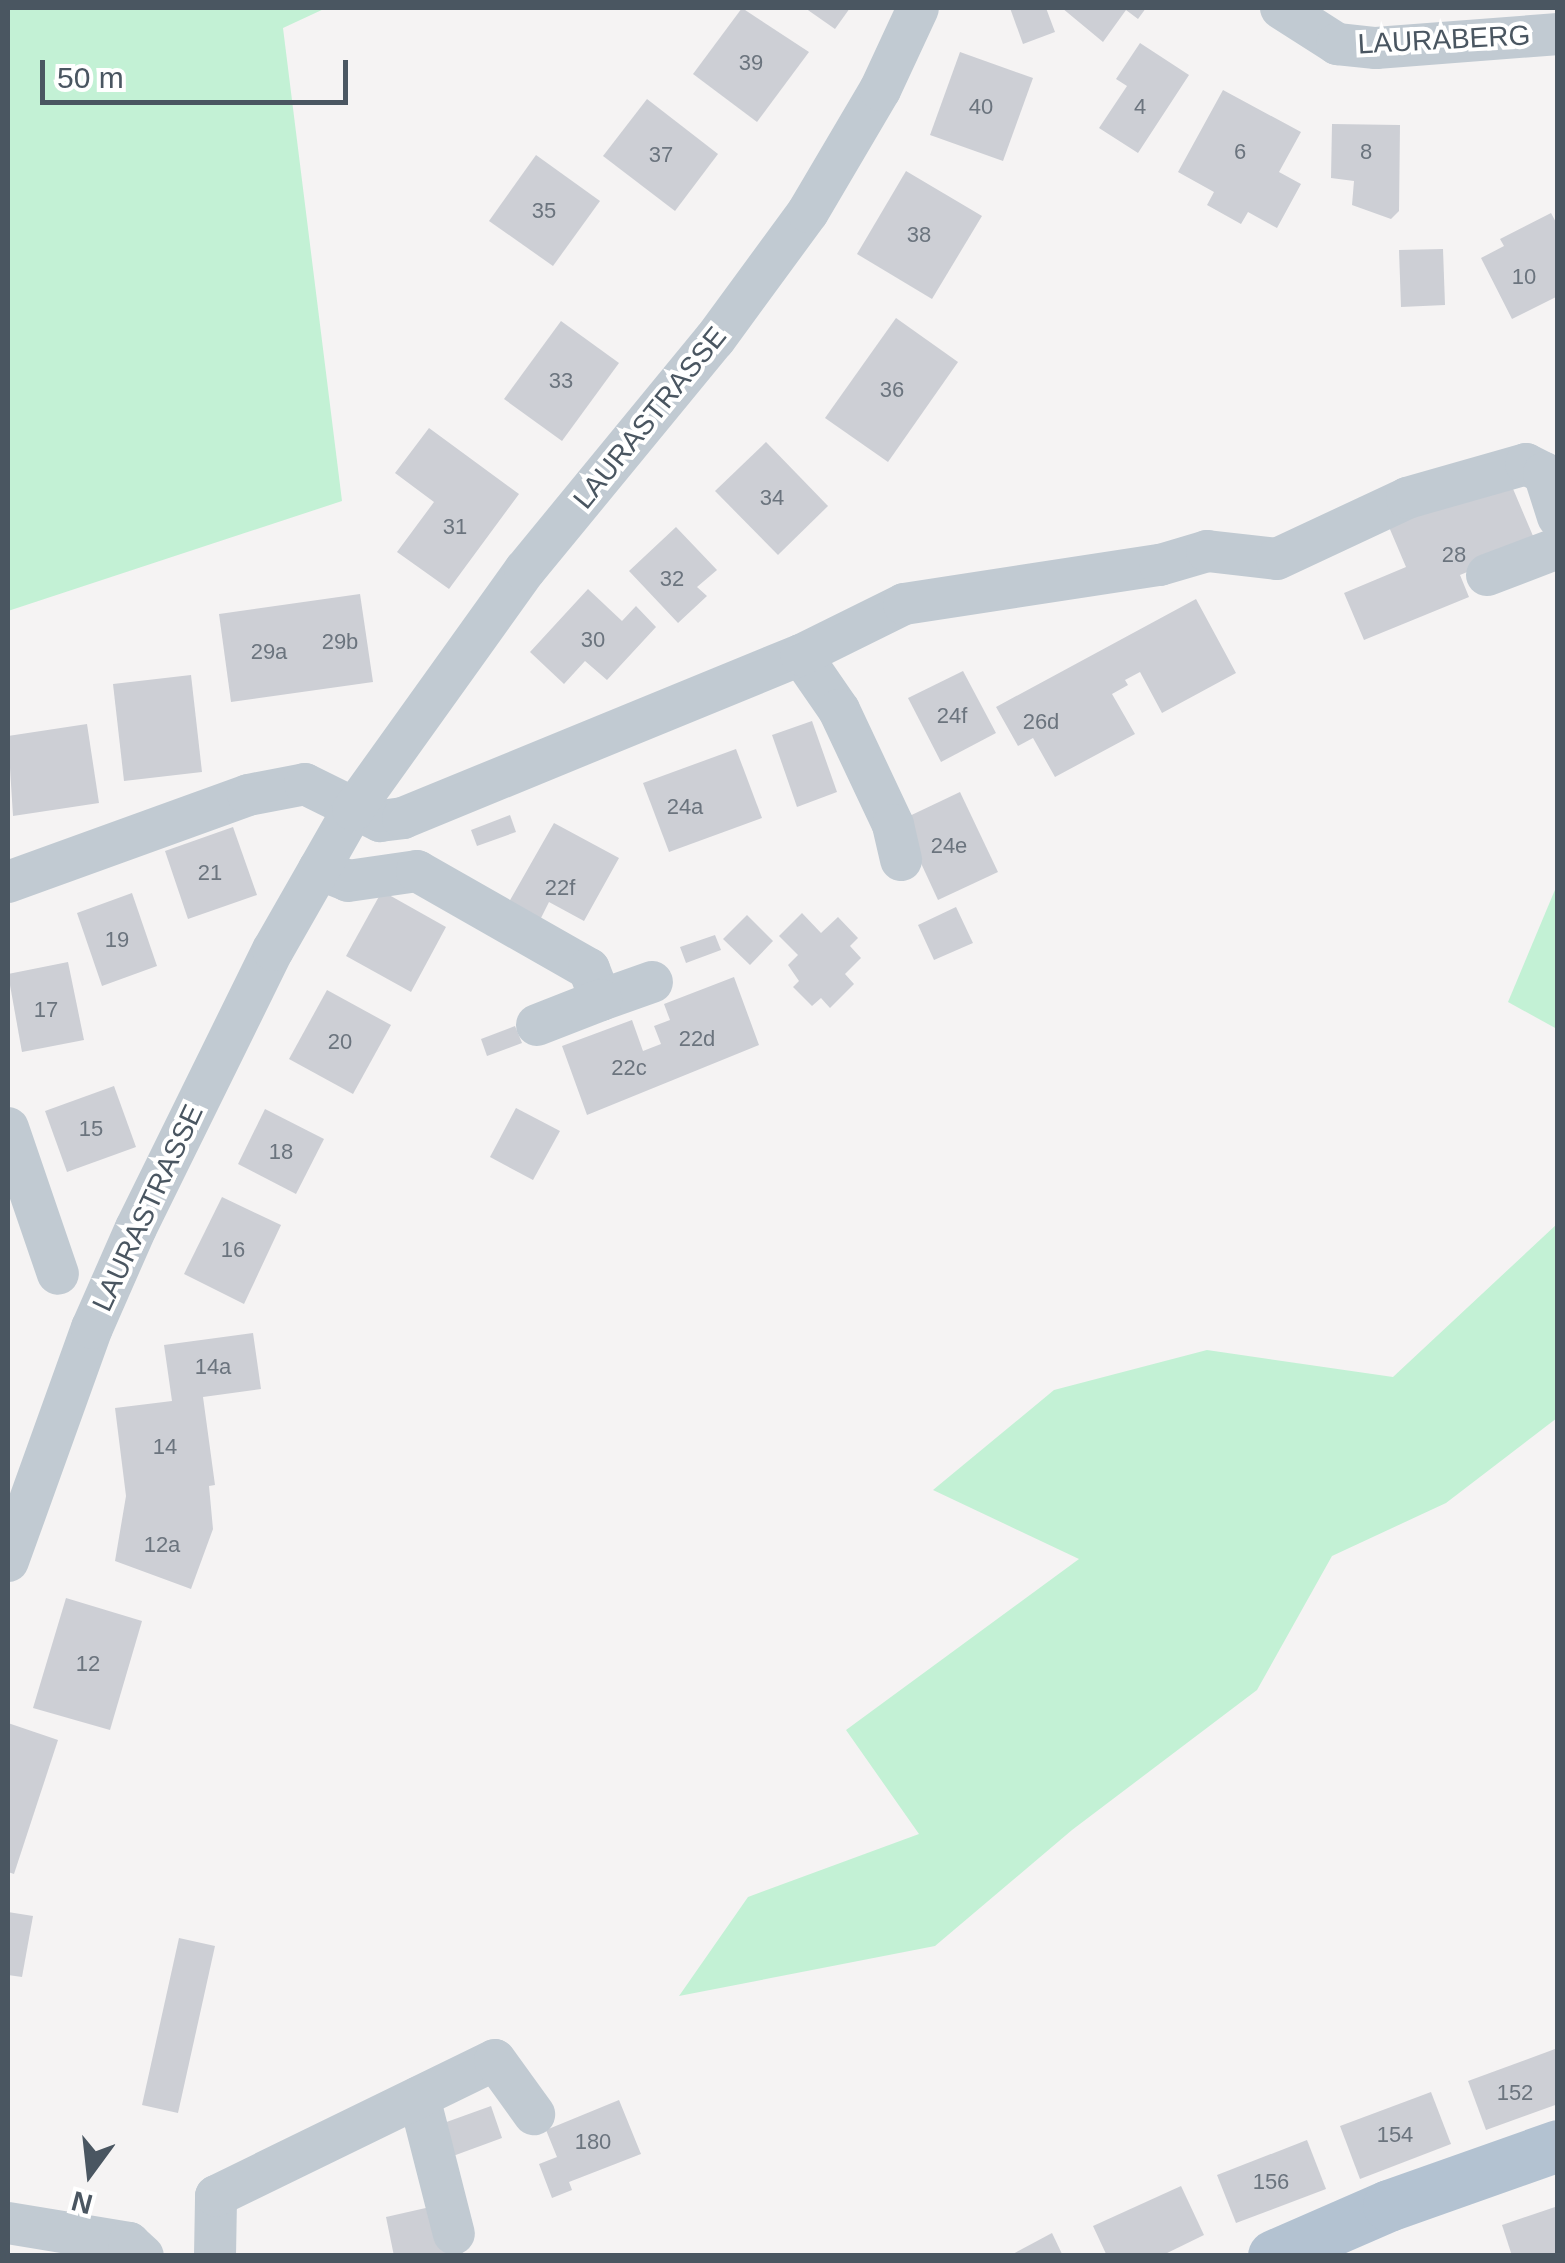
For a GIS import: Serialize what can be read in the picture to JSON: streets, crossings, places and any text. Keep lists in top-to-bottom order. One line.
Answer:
{"streets":{"street":["LAURABERG","LAURASTRASSE"]},"house_numbers":["39","40","4","6","8","37","35","38","10","33","36","34","31","28","32","30","29b","29a","24f","26d","24a","24e","21","22f","19","17","22d","20","22c","15","18","16","14a","14","12a","12","152","154","180","156"],"scale_bar":"50 m","north":"bottom"}
